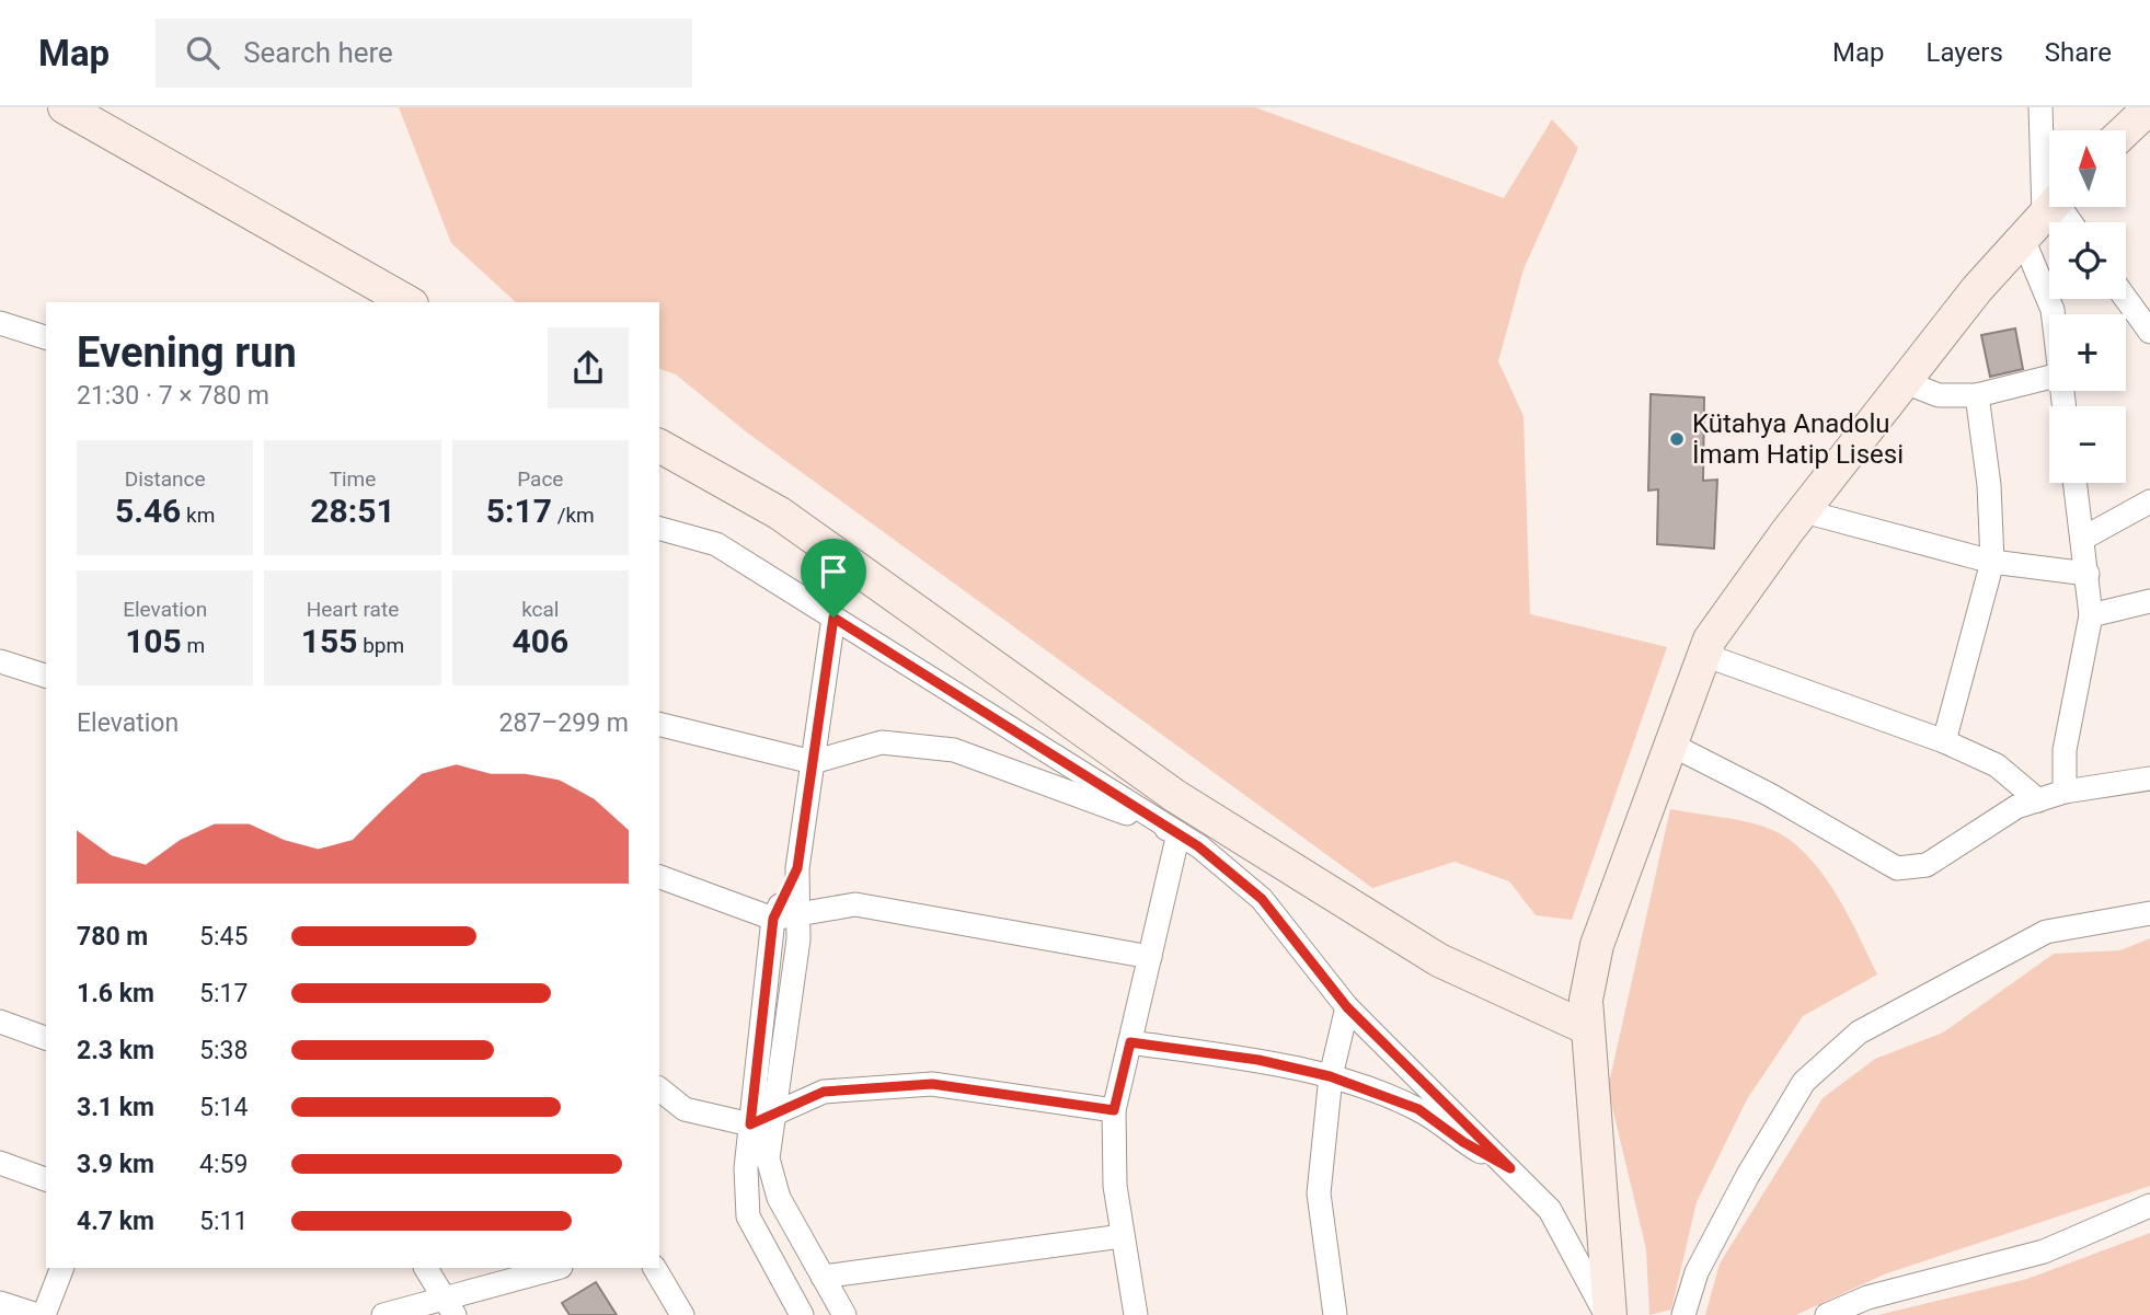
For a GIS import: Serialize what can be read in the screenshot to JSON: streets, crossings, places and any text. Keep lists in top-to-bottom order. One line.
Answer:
{"places":["Kütahya Anadolu İmam Hatip Lisesi"],"north":"top","page":{"header":"Map","search":"Search here","nav":["Map","Layers","Share"],"map_buttons":["+","−"],"heading":["Evening run","21:30 · 7 × 780 m"],"stats":[["Distance","5.46 km"],["Time","28:51"],["Pace","5:17 /km"],["Elevation","105 m"],["Heart rate","155 bpm"],["kcal","406"]],"chart":["Elevation","287–299 m"],"list":[{"name":"780 m","note":"5:45"},{"name":"1.6 km","note":"5:17"},{"name":"2.3 km","note":"5:38"},{"name":"3.1 km","note":"5:14"},{"name":"3.9 km","note":"4:59"},{"name":"4.7 km","note":"5:11"}]}}
